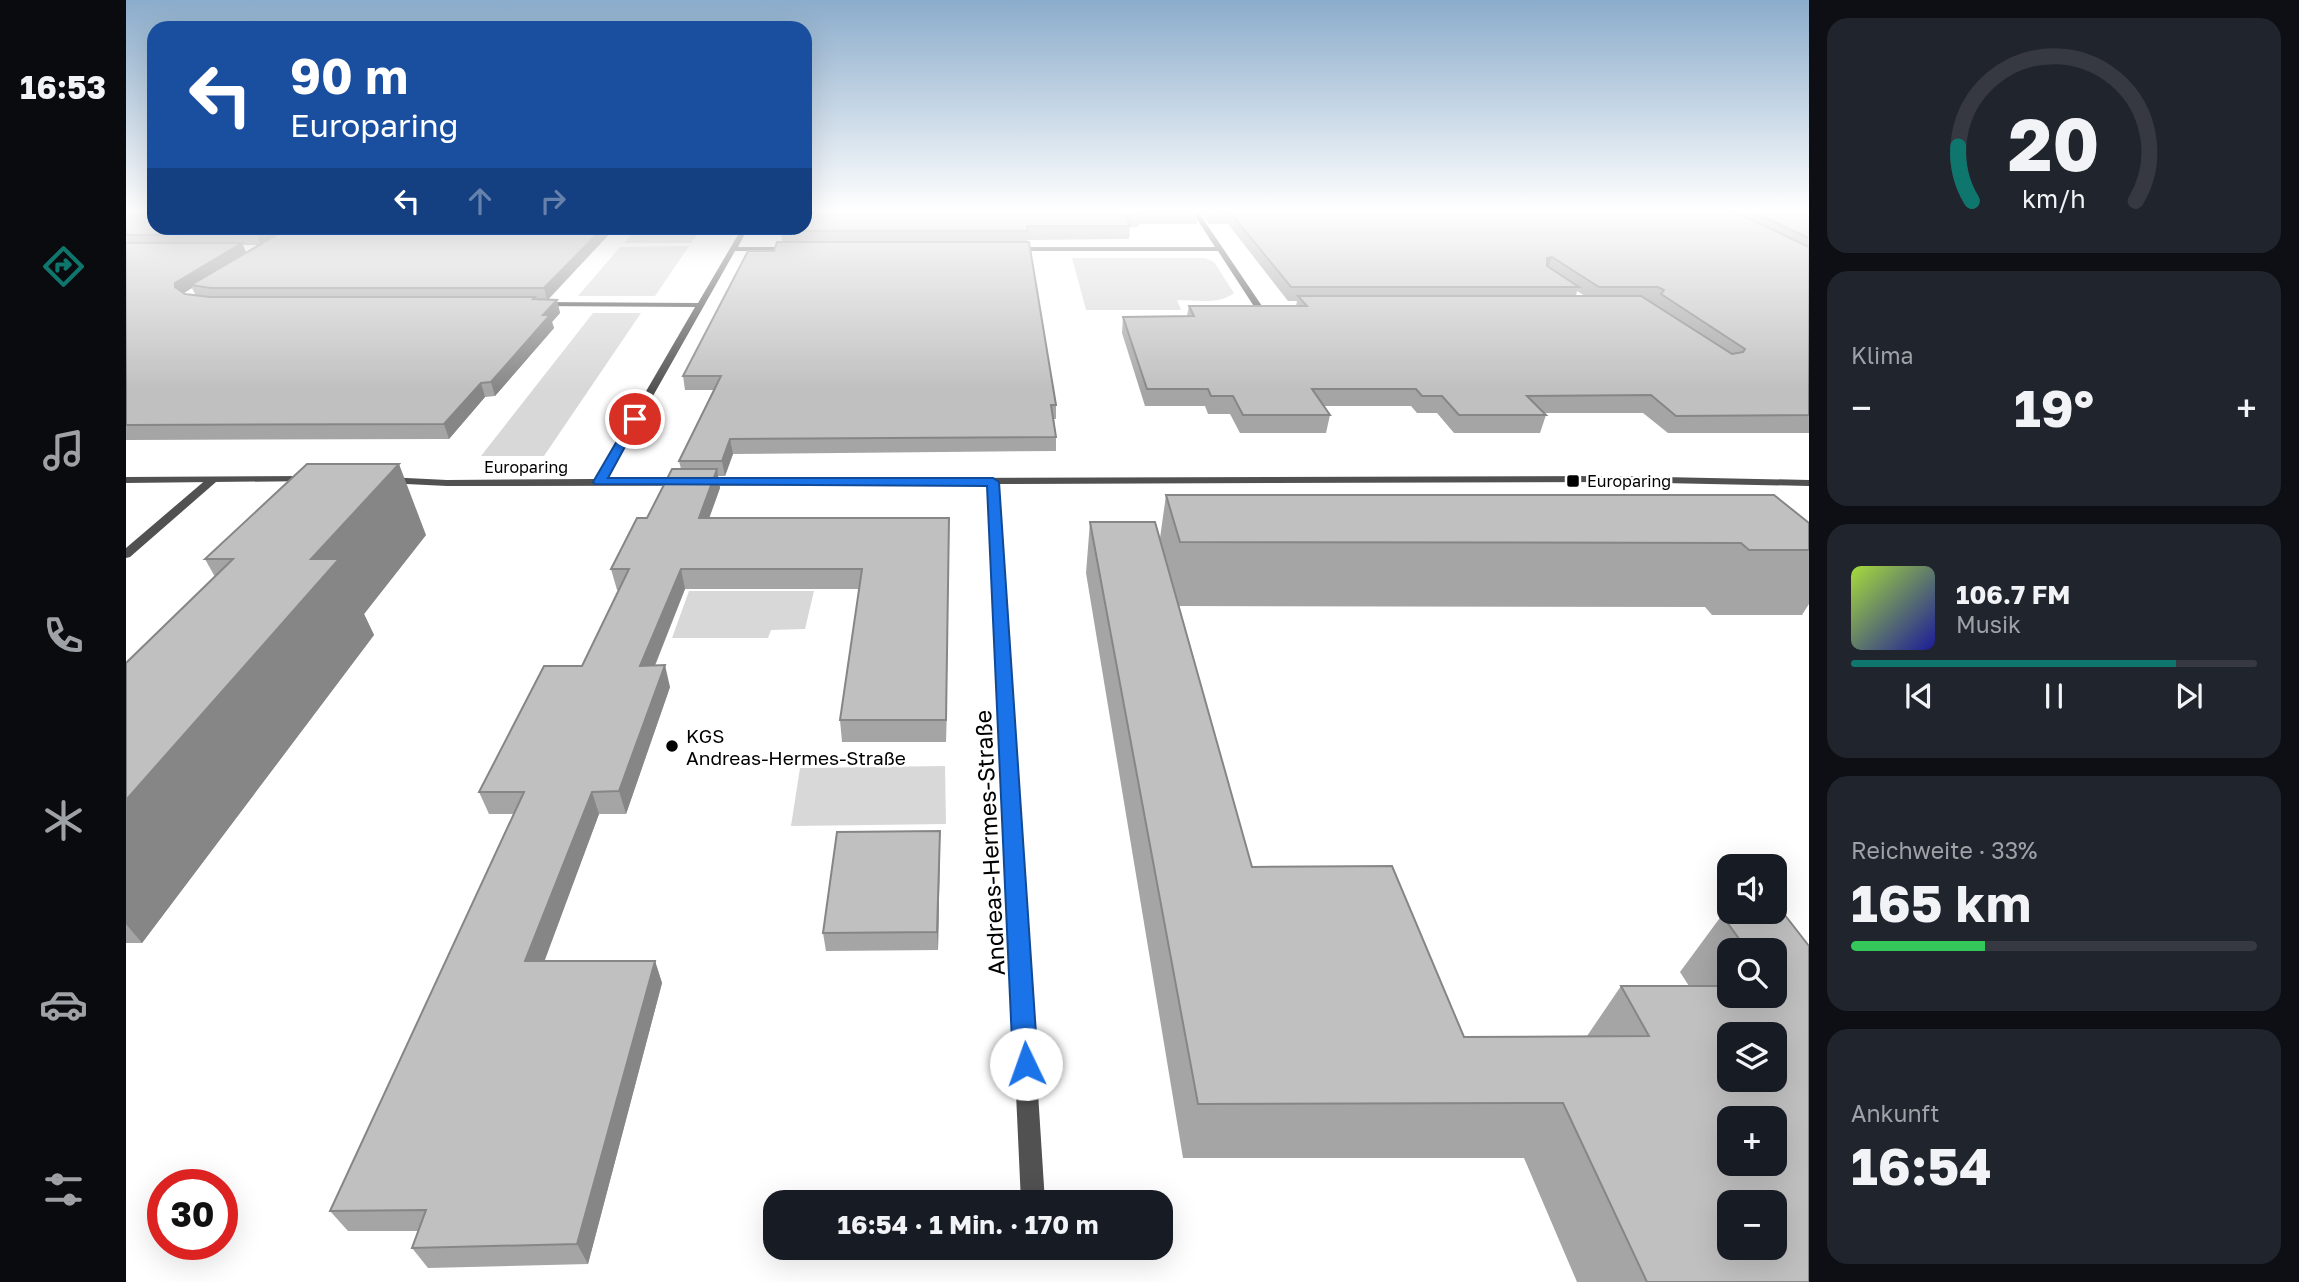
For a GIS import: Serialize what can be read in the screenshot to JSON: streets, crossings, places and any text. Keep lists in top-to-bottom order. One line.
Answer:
{"streets":{"street":["Europaring","Andreas-Hermes-Straße"]},"crossings":[["Europaring","Andreas-Hermes-Straße"]],"places":{"transit":["Europaring"],"other":["KGS Andreas-Hermes-Straße"]},"page":{"tabs":"16:53","turn":["90 m","Europaring"],"tile":["Klima",["Reichweite · 33%","165 km"],["Ankunft","16:54"]],"heat":["−","19°","+"],"song":["106.7 FM","Musik"],"map_buttons":["+","−"],"limit":"30","trip":"16:54 · 1 Min. · 170 m","gauge":["20","km/h"]}}
